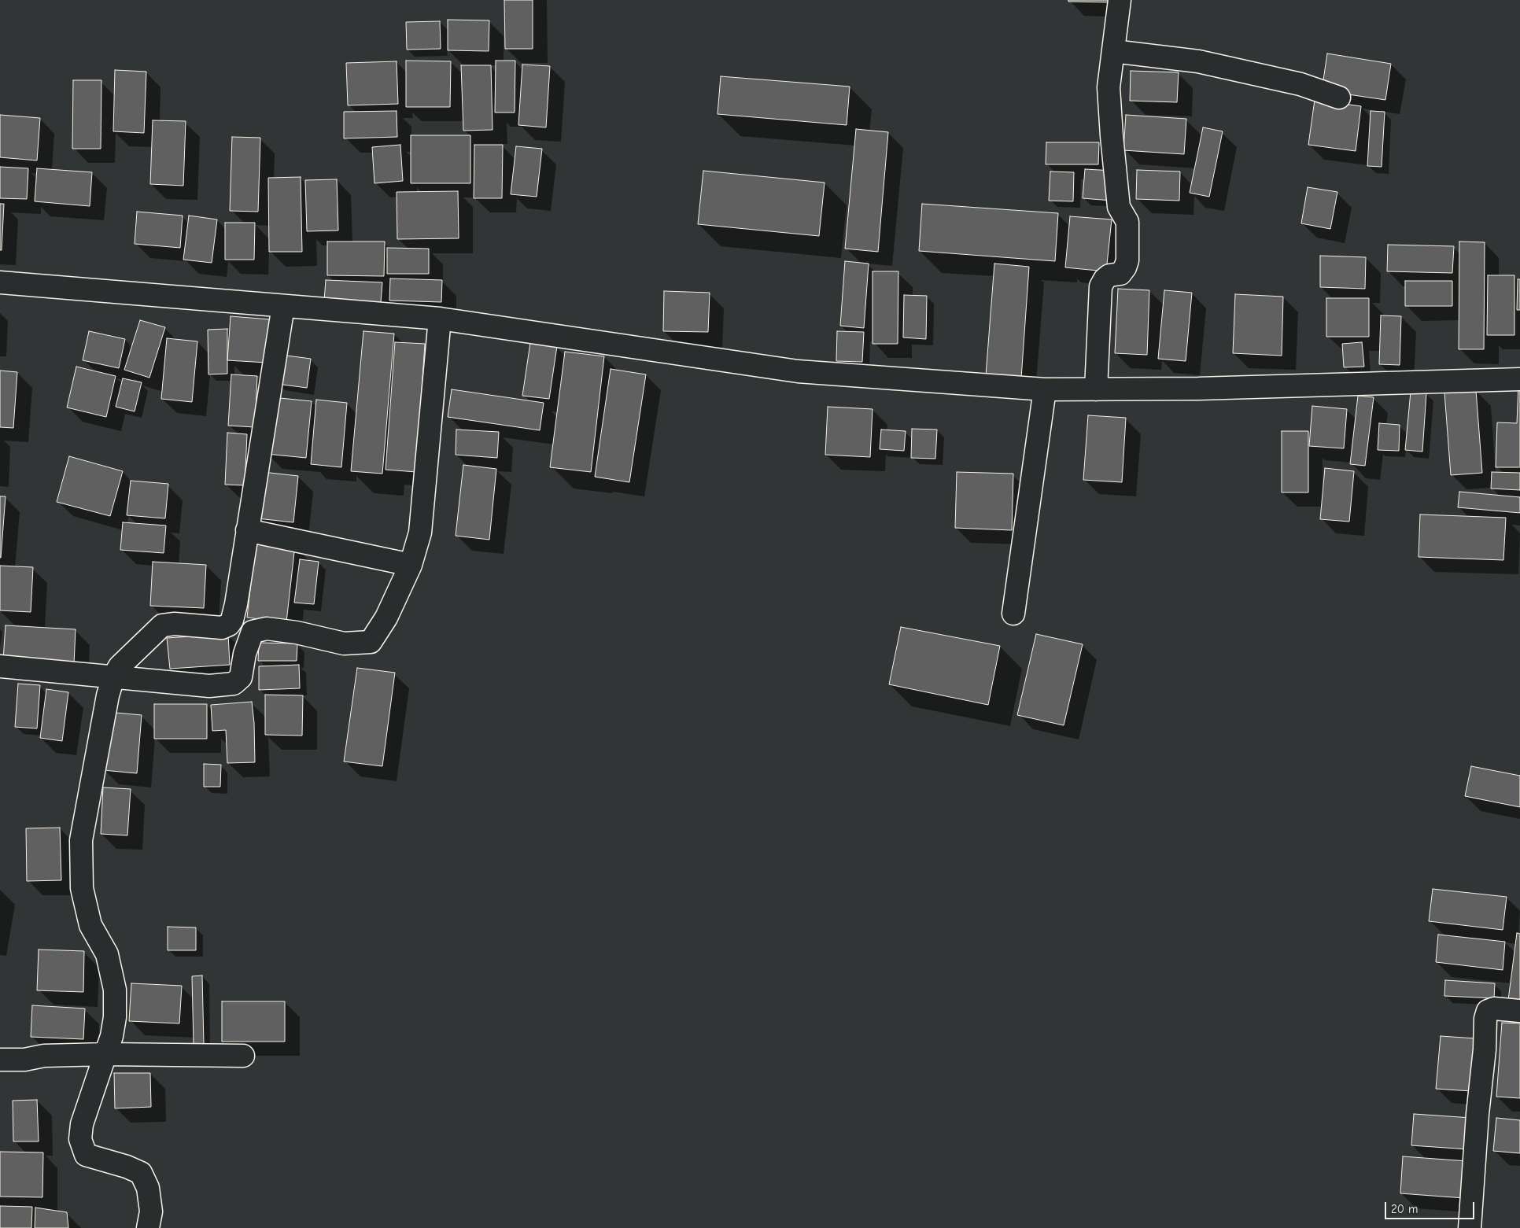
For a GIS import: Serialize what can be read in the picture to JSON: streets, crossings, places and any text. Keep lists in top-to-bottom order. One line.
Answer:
{"scale_bar":"20 m"}
